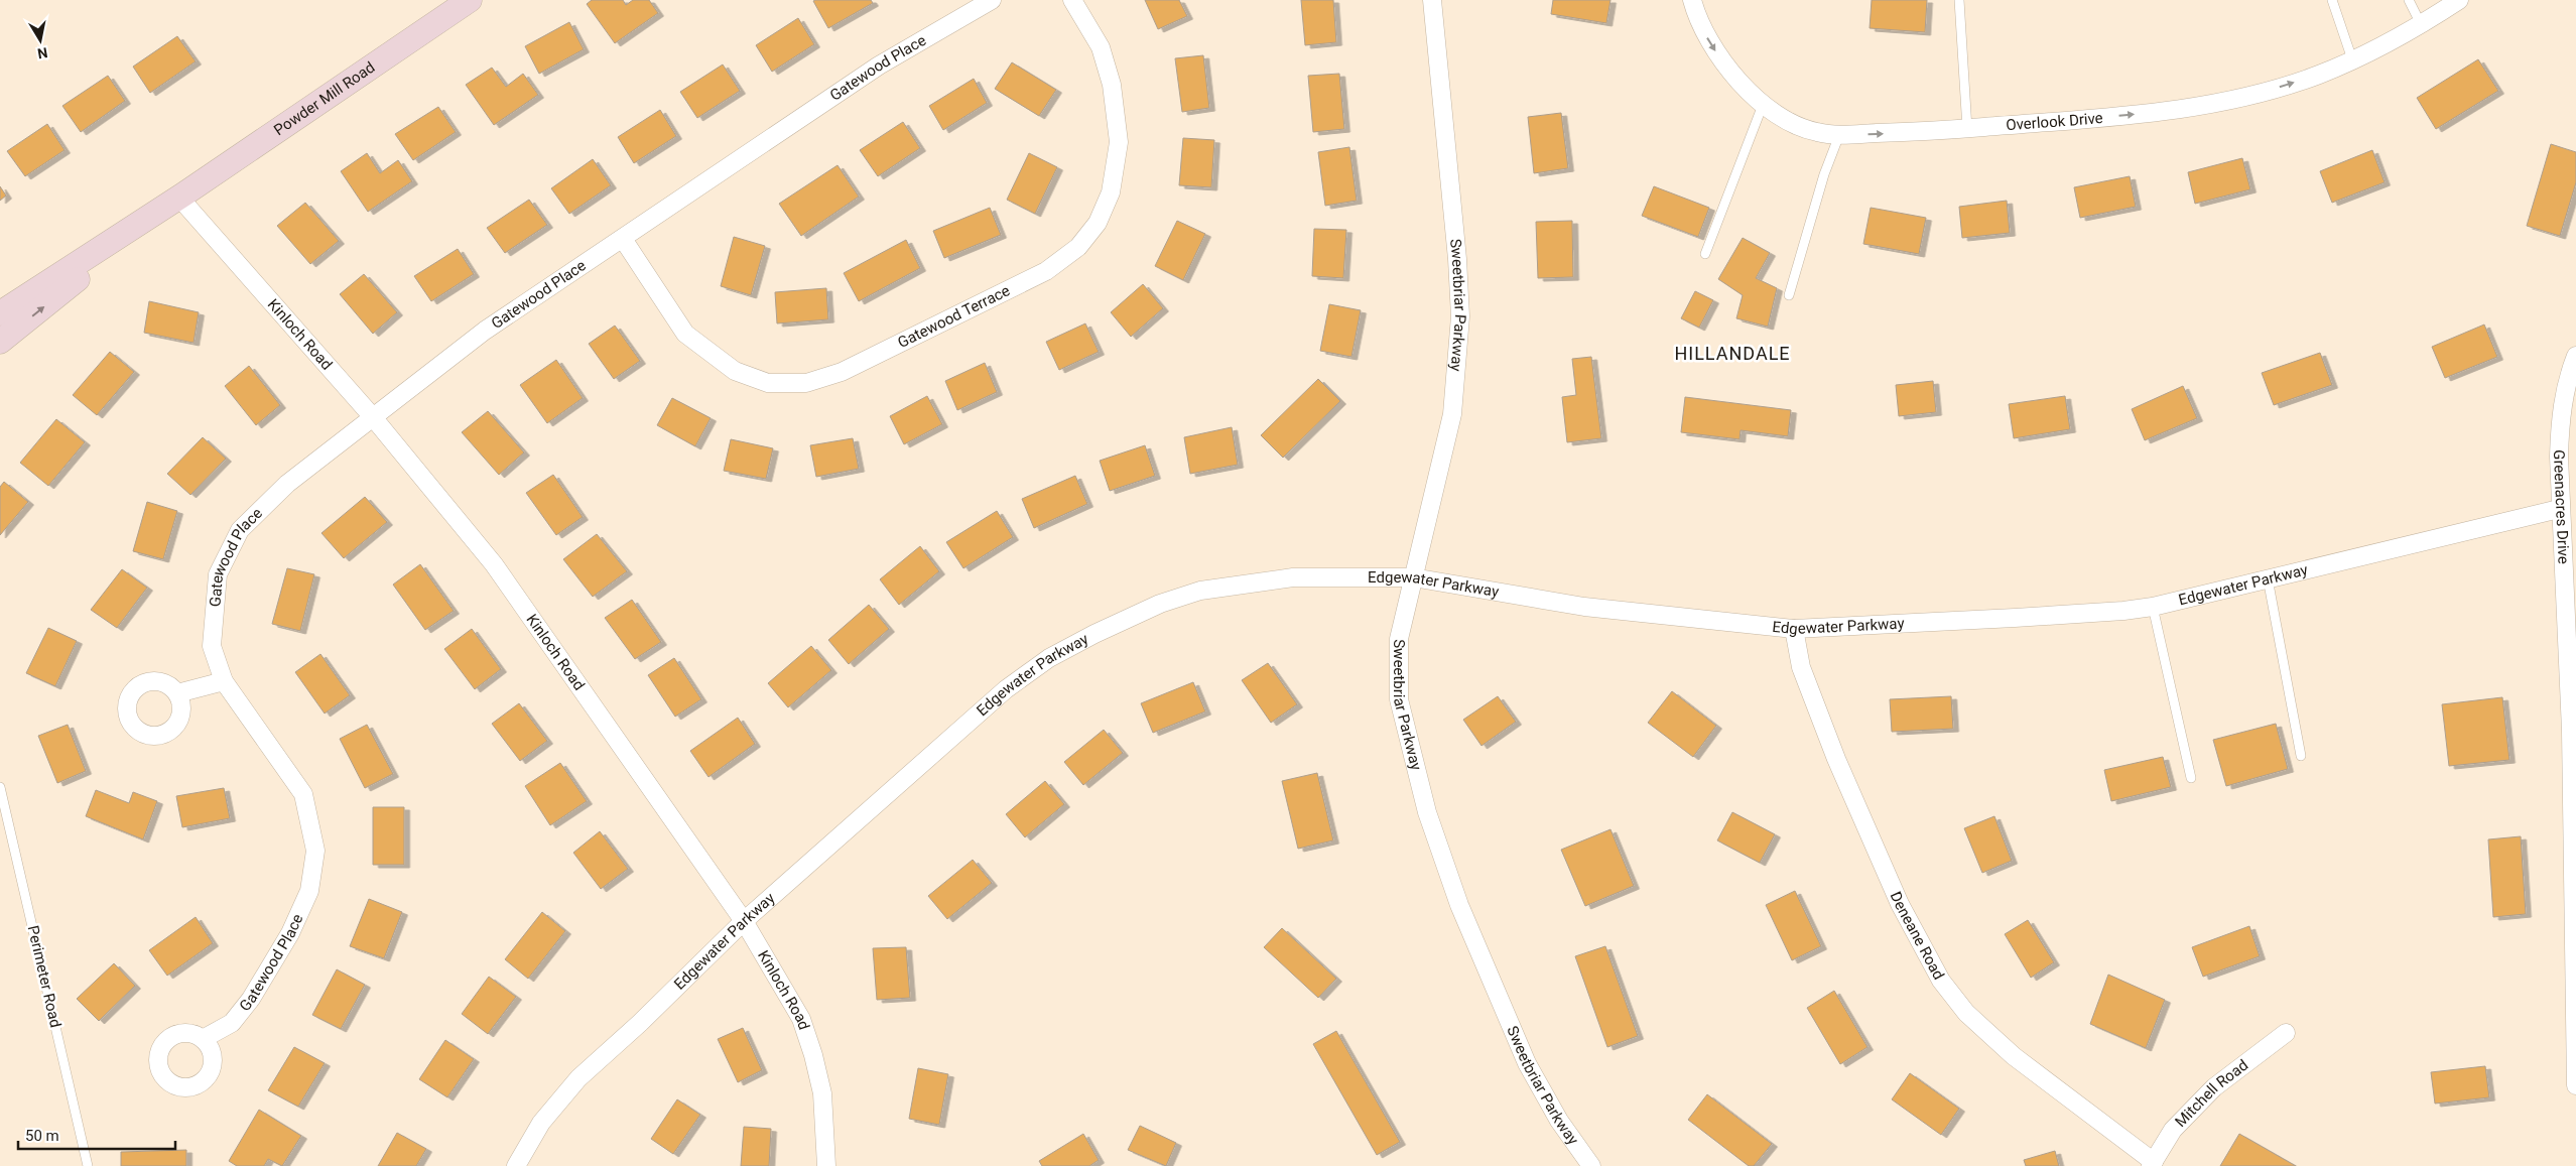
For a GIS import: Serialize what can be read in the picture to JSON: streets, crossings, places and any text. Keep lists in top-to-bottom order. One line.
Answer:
{"streets":{"main road":["Powder Mill Road"],"street":["Gatewood Place","Overlook Drive","Sweetbriar Parkway","Gatewood Terrace","Kinloch Road","Greenacres Drive","Edgewater Parkway","Deneane Road","Mitchell Road"],"lane":["Perimeter Road"]},"crossings":[["Gatewood Place","Gatewood Terrace"],["Gatewood Place","Kinloch Road"],["Powder Mill Road","Kinloch Road"],["Sweetbriar Parkway","Edgewater Parkway"],["Kinloch Road","Edgewater Parkway"],["Greenacres Drive","Edgewater Parkway"],["Edgewater Parkway","Deneane Road"],["Deneane Road","Mitchell Road"]],"one_way":["Overlook Drive"],"districts":["HILLANDALE"],"scale_bar":"50 m","north":"bottom"}
